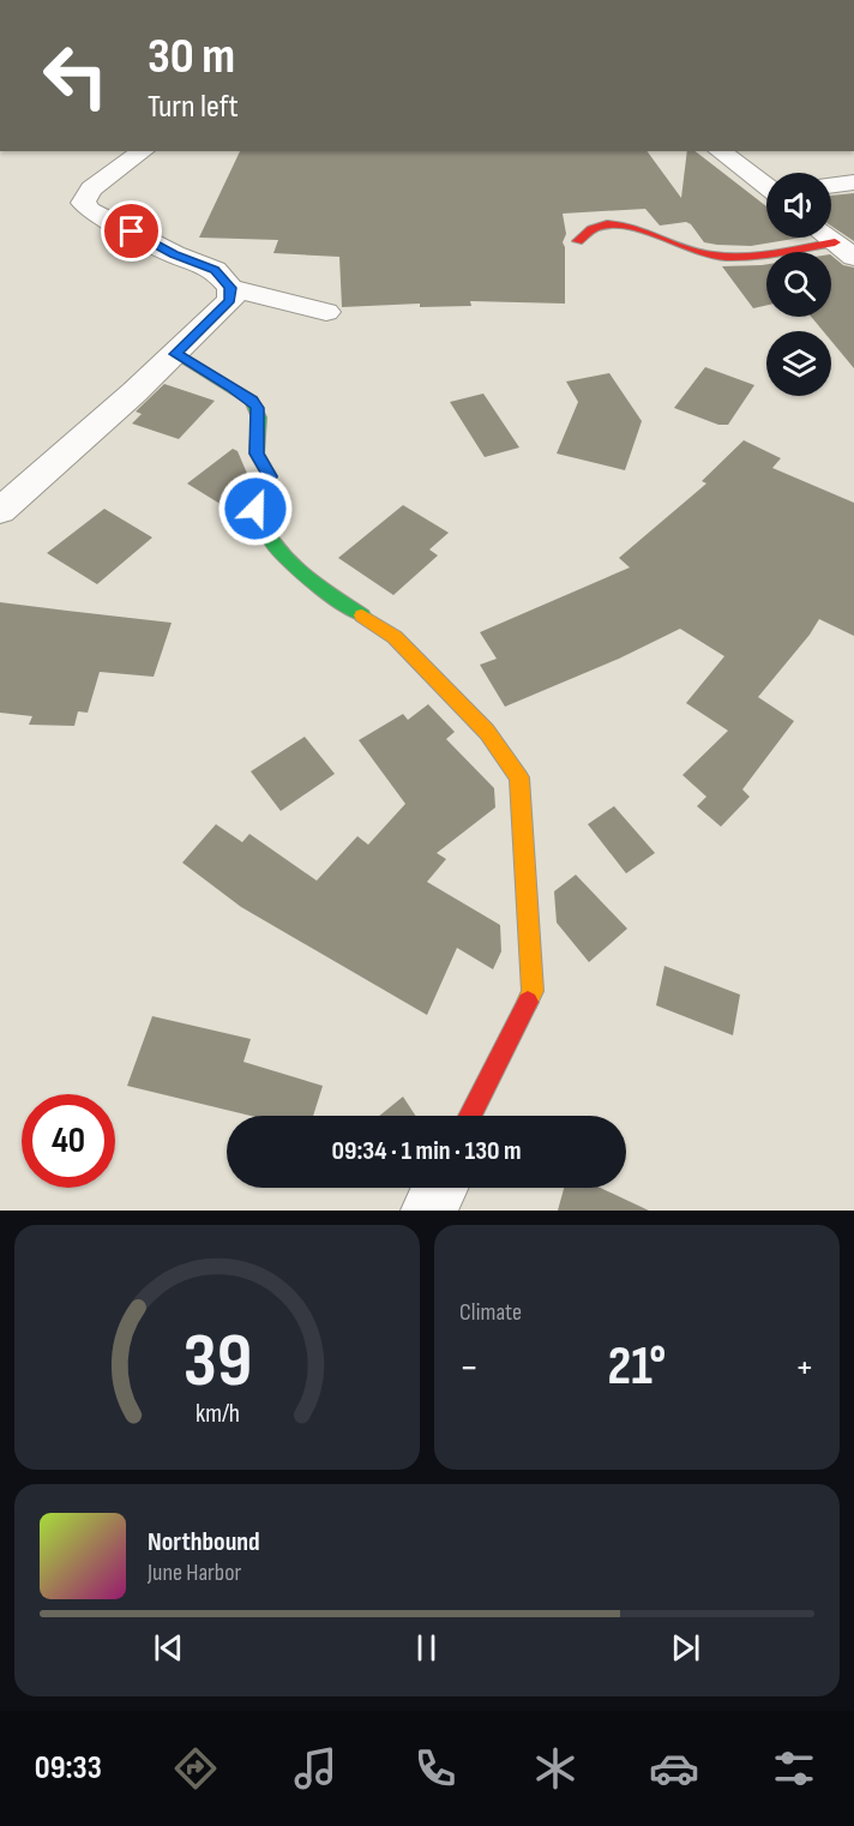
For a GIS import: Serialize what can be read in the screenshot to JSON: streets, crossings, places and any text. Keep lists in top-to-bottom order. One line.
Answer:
{"page":{"turn":["30 m","Turn left"],"limit":"40","trip":"09:34 · 1 min · 130 m","tile":"Climate","heat":["−","21°","+"],"song":["Northbound","June Harbor"],"tabs":"09:33","gauge":["39","km/h"]}}
